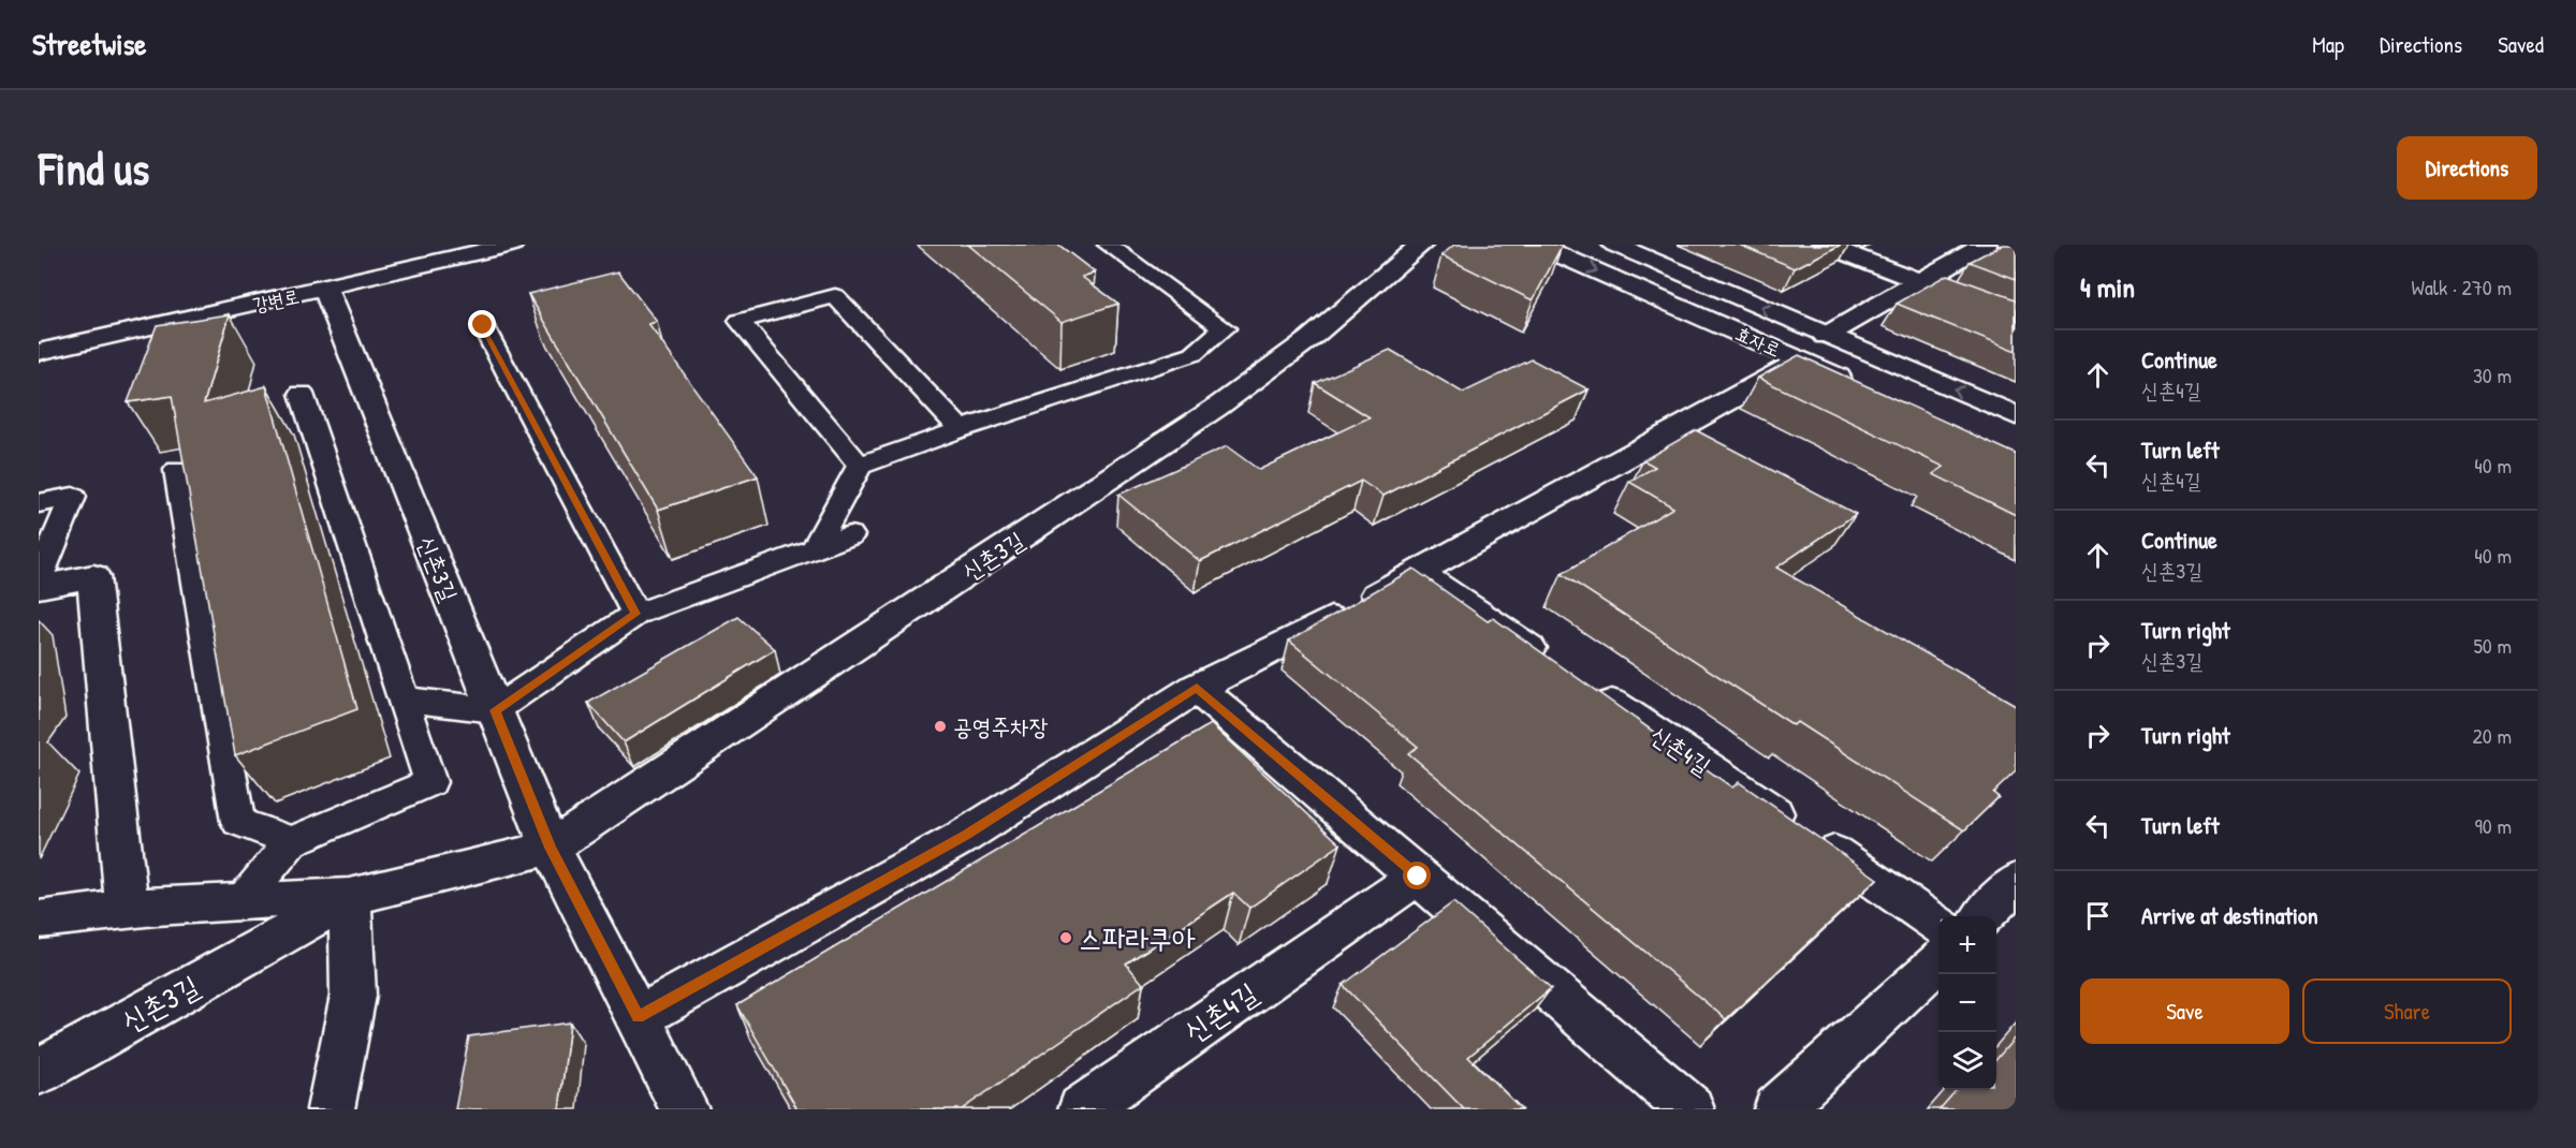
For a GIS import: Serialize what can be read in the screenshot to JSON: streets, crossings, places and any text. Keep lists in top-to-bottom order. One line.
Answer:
{"streets":{"street":["강변로","효자로","신촌3길","신촌4길"]},"crossings":[["강변로","신촌3길"]],"places":["공영주차장","스파라쿠아"],"page":{"header":"Streetwise","nav":["Map","Directions","Saved"],"buttons":["Directions",["Save","Share"]],"title":"Find us","heading":["4 min","Walk · 270 m"],"list":[["Continue","신촌4길","30 m"],["Turn left","신촌4길","40 m"],["Continue","신촌3길","40 m"],["Turn right","신촌3길","50 m"],["Turn right","20 m"],["Turn left","90 m"],"Arrive at destination"],"map_buttons":["+","−"]}}
